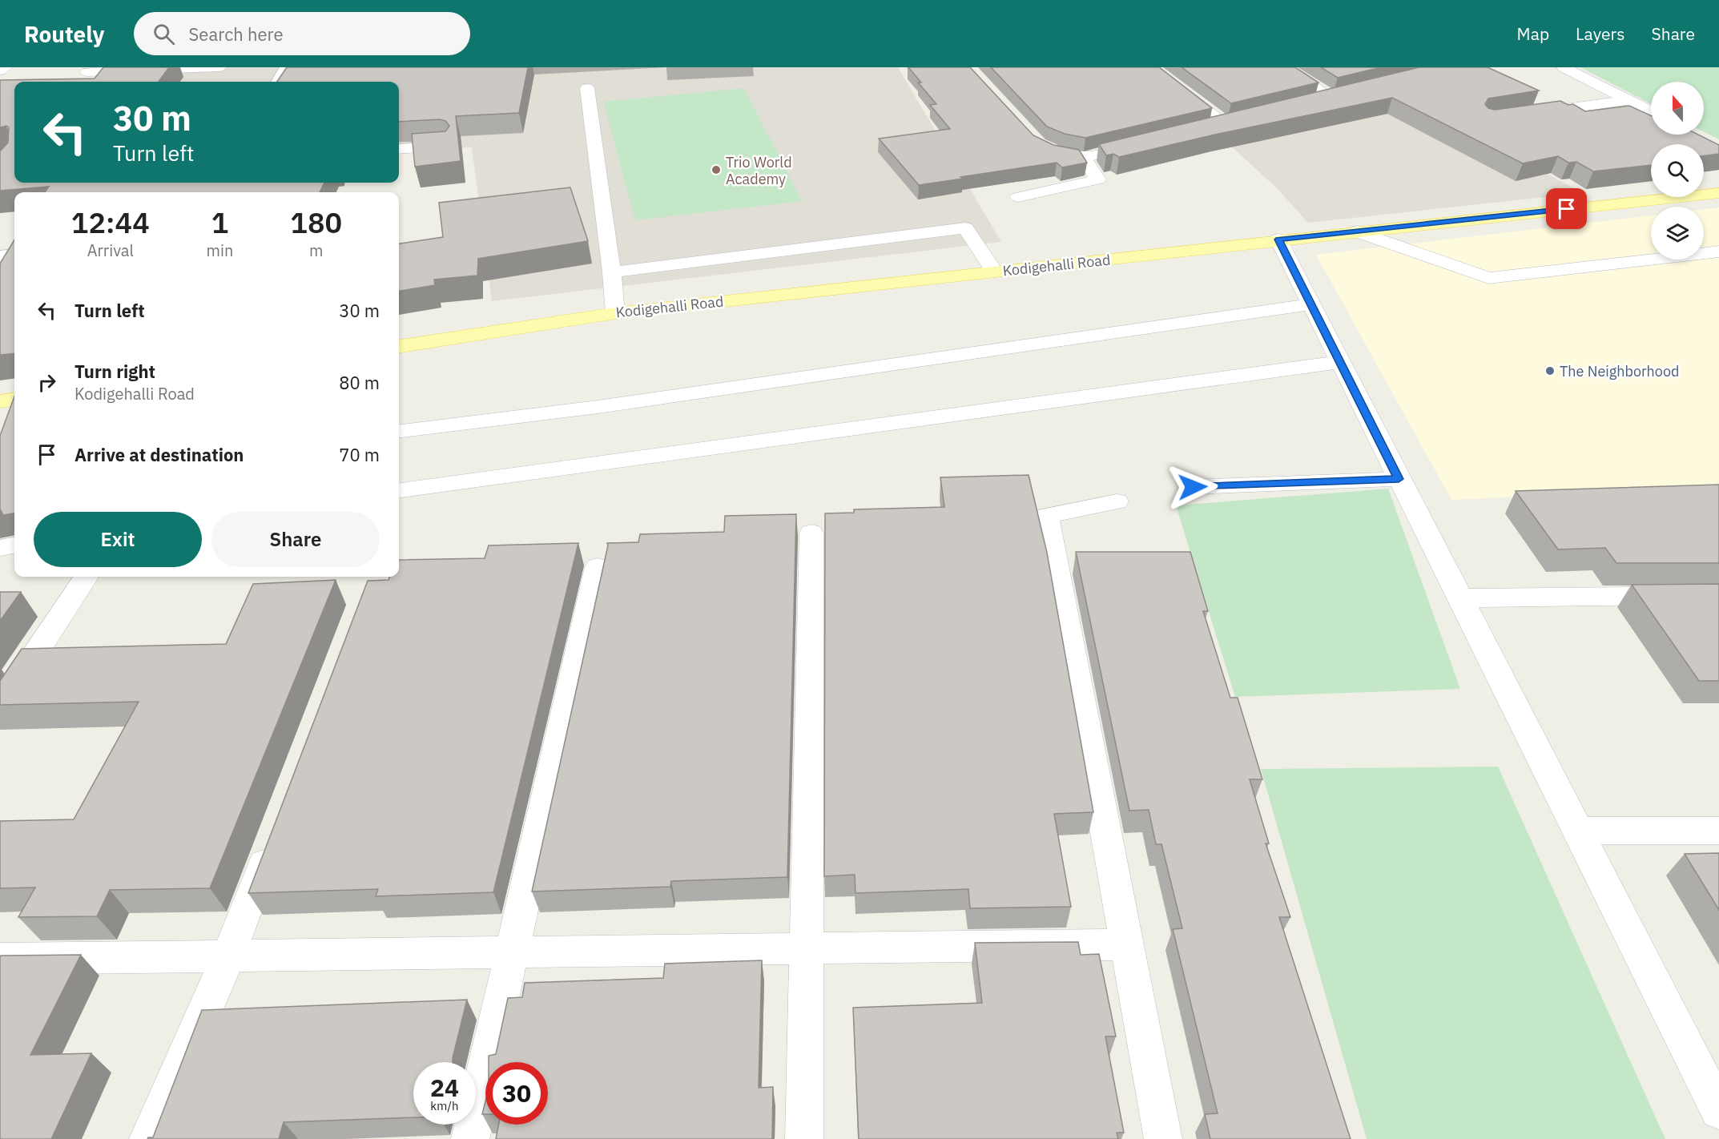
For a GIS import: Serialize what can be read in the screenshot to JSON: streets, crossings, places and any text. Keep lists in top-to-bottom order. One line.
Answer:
{"streets":{"main road":["Kodigehalli Road"]},"places":["Trio World Academy","The Neighborhood"],"north":"top","page":{"header":"Routely","search":"Search here","nav":["Map","Layers","Share"],"turn":["30 m","Turn left"],"eta":["12:44","Arrival","1","min","180","m"],"list":[{"name":"Turn left","value":"30 m"},{"name":"Turn right","note":"Kodigehalli Road","value":"80 m"},{"name":"Arrive at destination","value":"70 m"}],"buttons":["Exit","Share"],"speed":"24 km/h","limit":"30"}}
